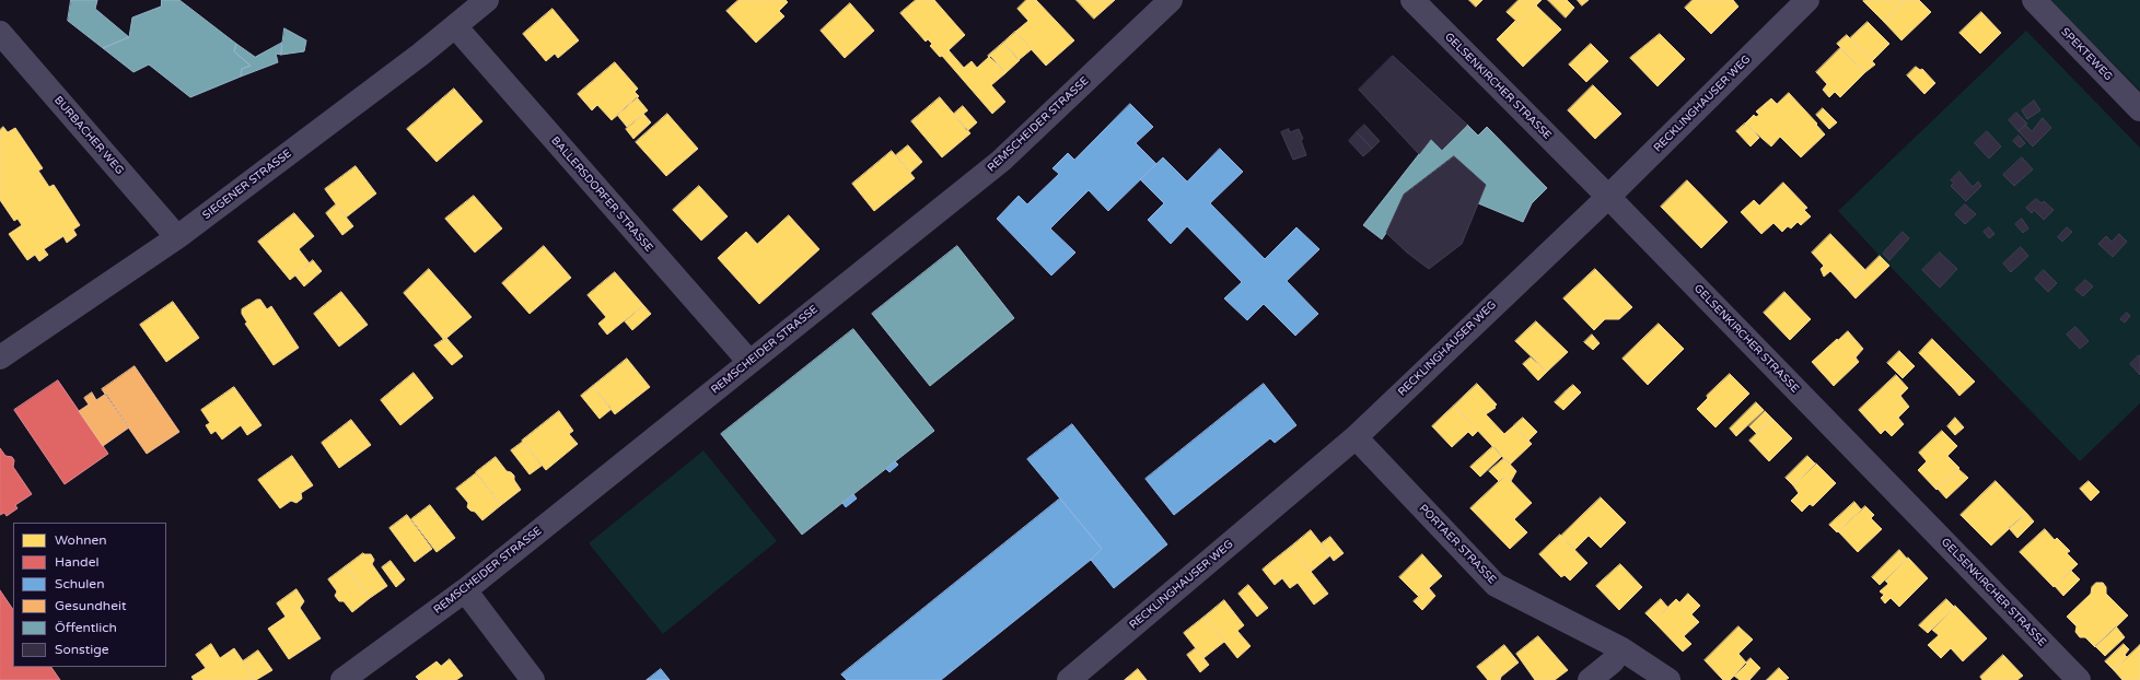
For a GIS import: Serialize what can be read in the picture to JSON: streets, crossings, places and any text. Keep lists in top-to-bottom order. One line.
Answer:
{"streets":{"street":["SPEKTEWEG","GELSENKIRCHER STRASSE","RECKLINGHAUSER WEG","REMSCHEIDER STRASSE","BURBACHER WEG","SIEGENER STRASSE","BALLERSDORFER STRASSE","PORTAER STRASSE"]},"crossings":[["GELSENKIRCHER STRASSE","RECKLINGHAUSER WEG"],["RECKLINGHAUSER WEG","PORTAER STRASSE"],["REMSCHEIDER STRASSE","BALLERSDORFER STRASSE"],["BURBACHER WEG","SIEGENER STRASSE"],["SIEGENER STRASSE","BALLERSDORFER STRASSE"]],"legend":["Wohnen","Handel","Schulen","Gesundheit","Öffentlich","Sonstige"]}
